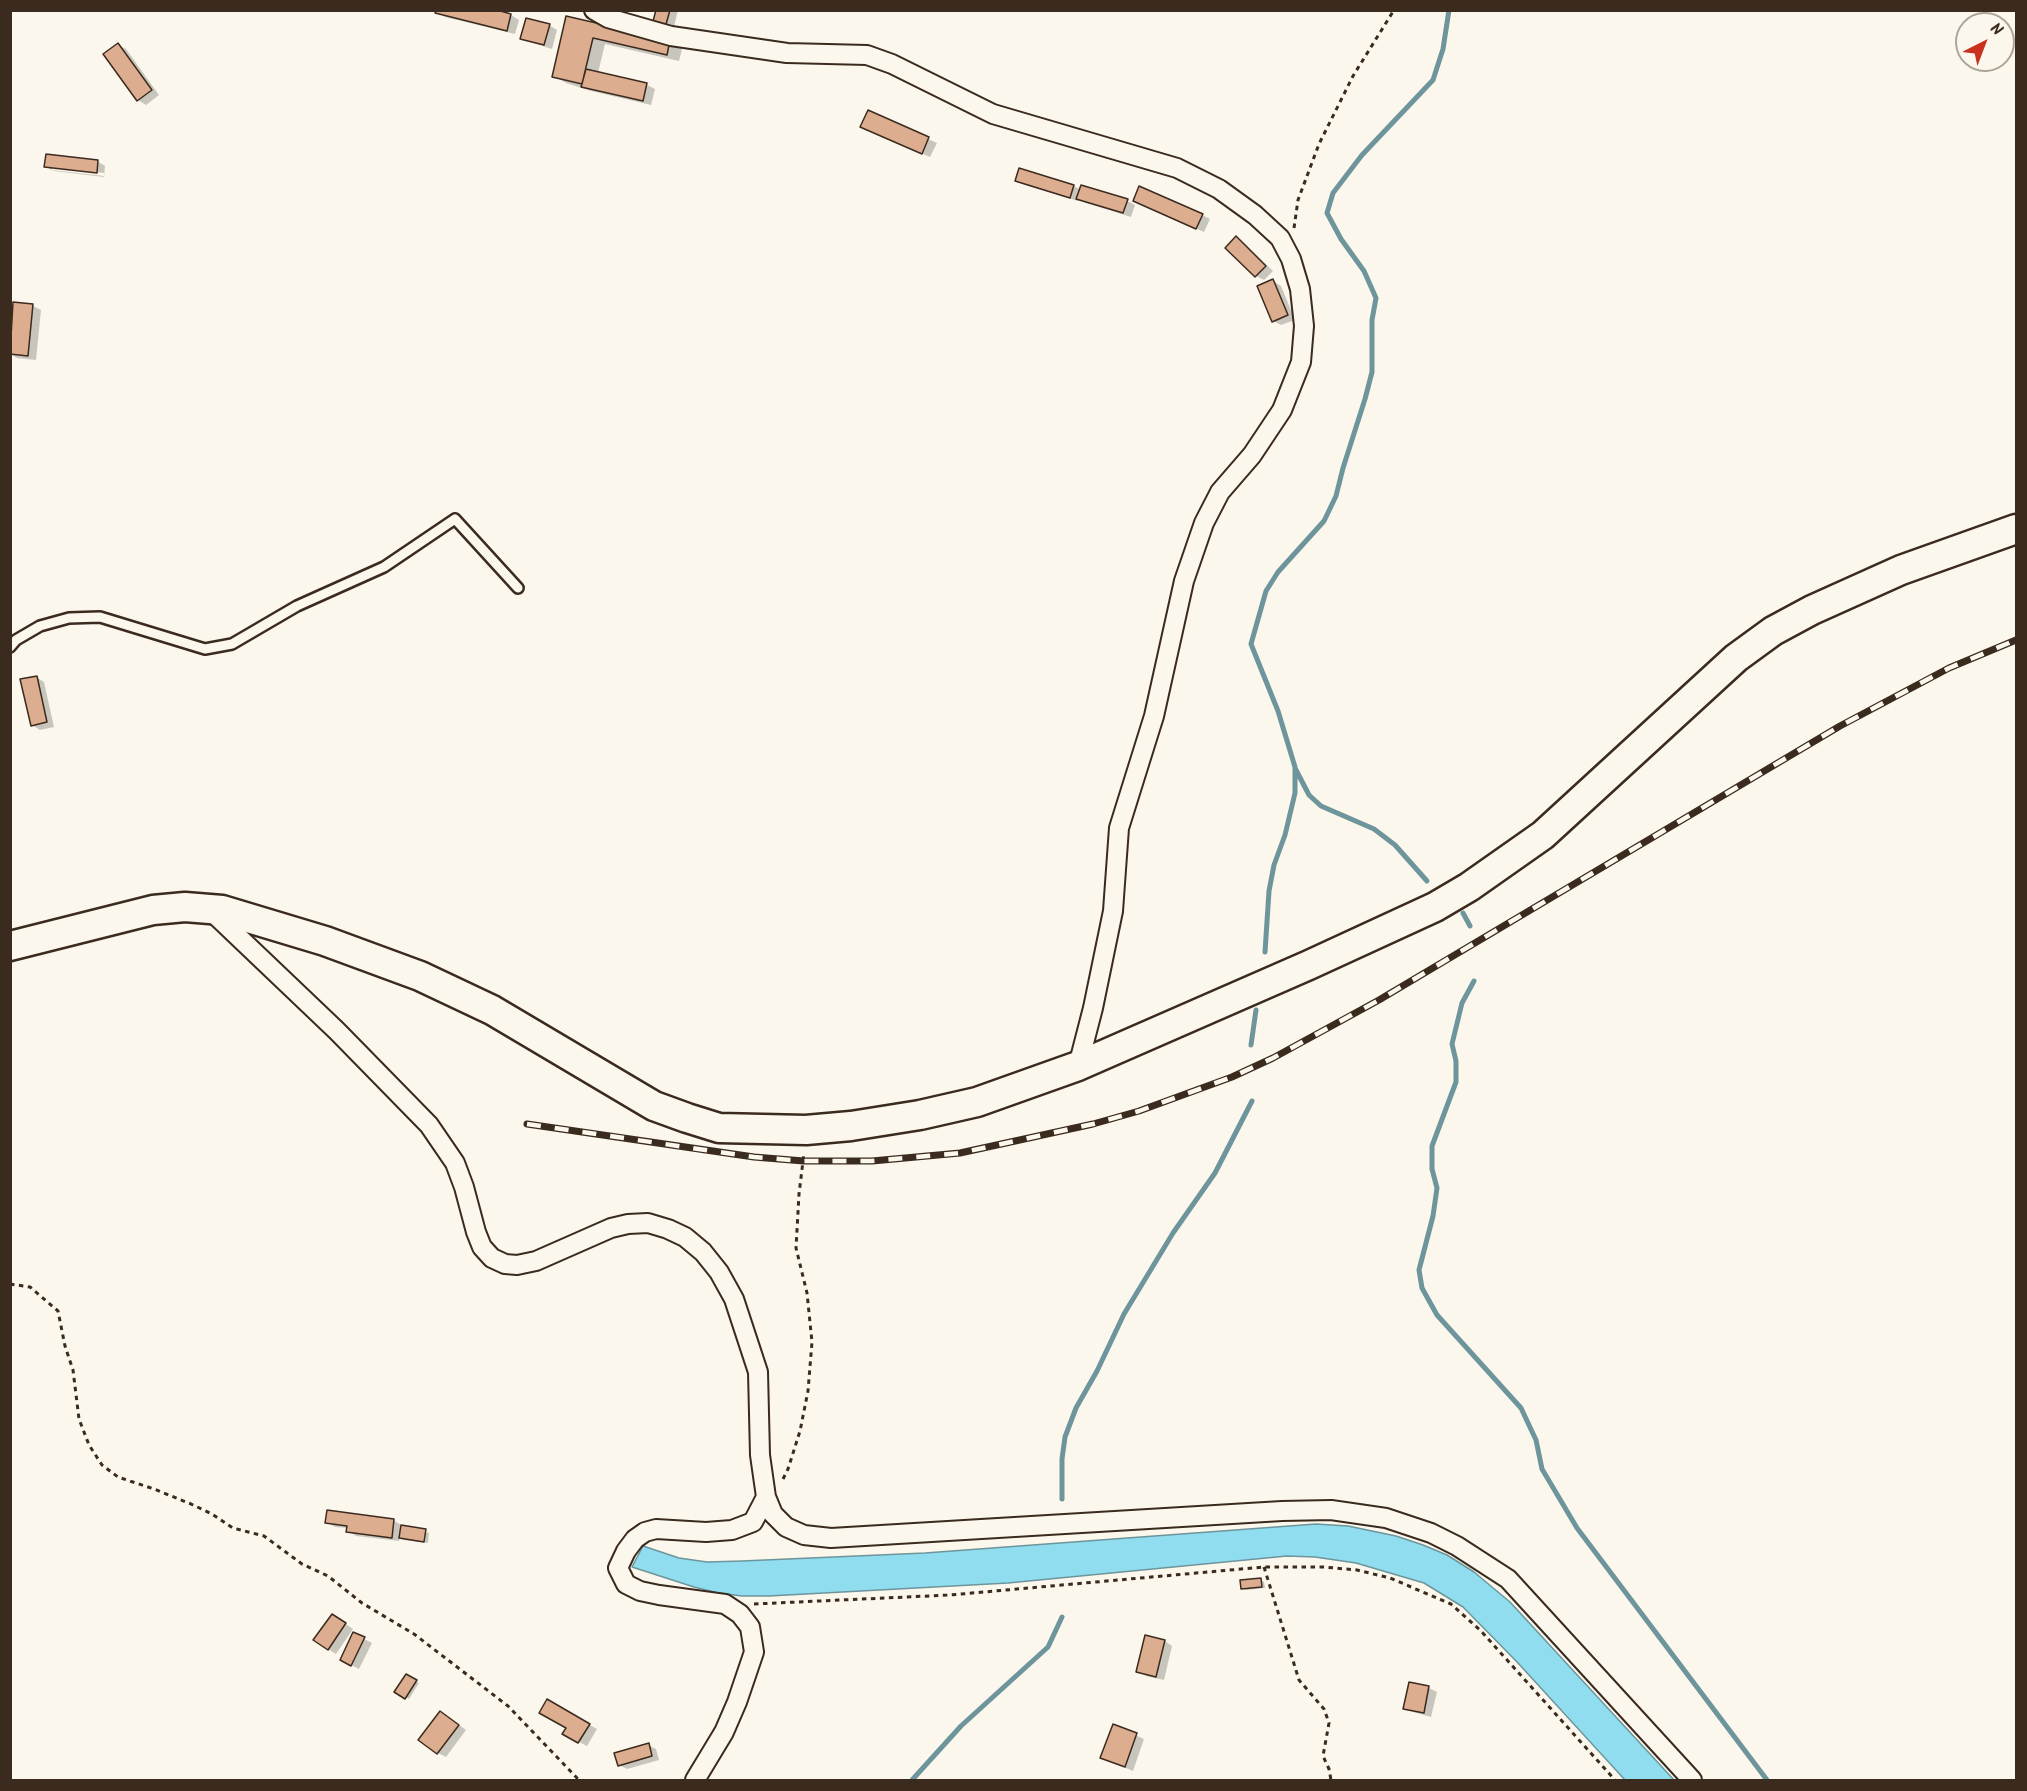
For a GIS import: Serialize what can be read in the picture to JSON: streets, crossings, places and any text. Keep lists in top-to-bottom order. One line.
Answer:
{"north":"top right"}
